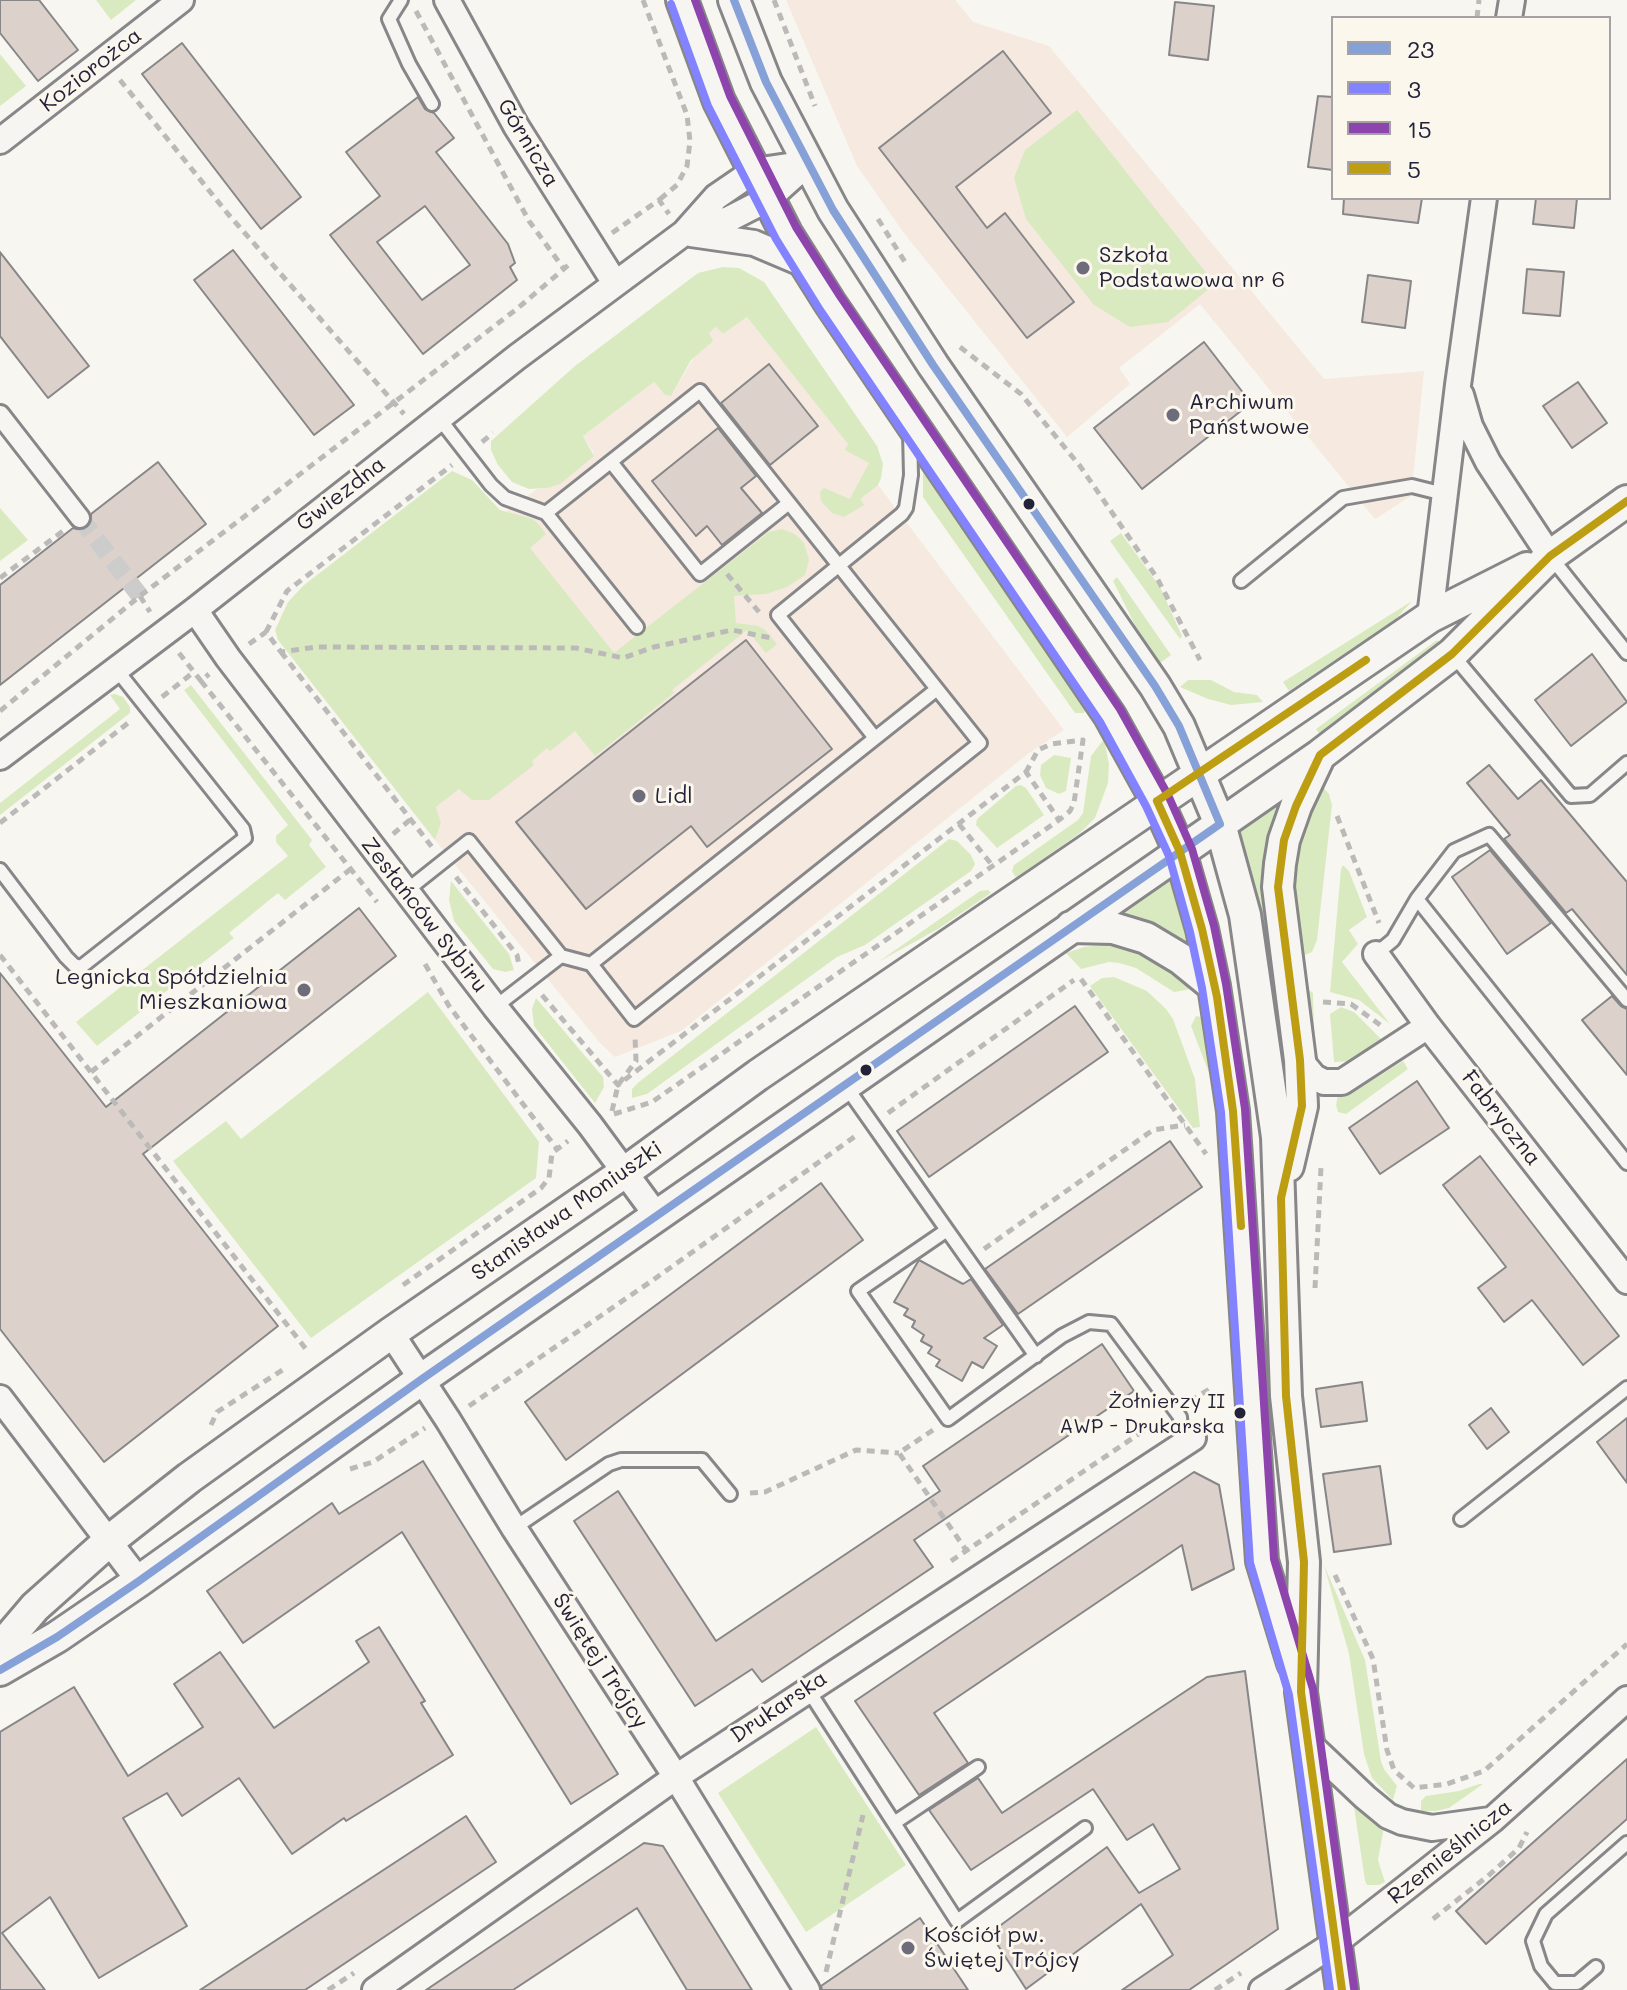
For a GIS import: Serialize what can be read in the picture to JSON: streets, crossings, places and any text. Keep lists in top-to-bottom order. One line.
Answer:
{"streets":{"street":["Koziorożca","Górnicza","Gwiezdna","Zesłańców Sybiru","Fabryczna","Stanisława Moniuszki","Świętej Trójcy","Drukarska","Rzemieślnicza"]},"crossings":[["Górnicza","Gwiezdna"],["Gwiezdna","Zesłańców Sybiru"],["Zesłańców Sybiru","Stanisława Moniuszki"],["Stanisława Moniuszki","Świętej Trójcy"],["Świętej Trójcy","Drukarska"]],"places":["Szkoła Podstawowa nr 6","Archiwum Państwowe","Lidl","Legnicka Spółdzielnia Mieszkaniowa","Żołnierzy II AWP - Drukarska","Kościół pw. Świętej Trójcy"],"lines":["transit line 23","transit line 15","transit line 3","transit line 5"],"legend":["23","3","15","5"]}
